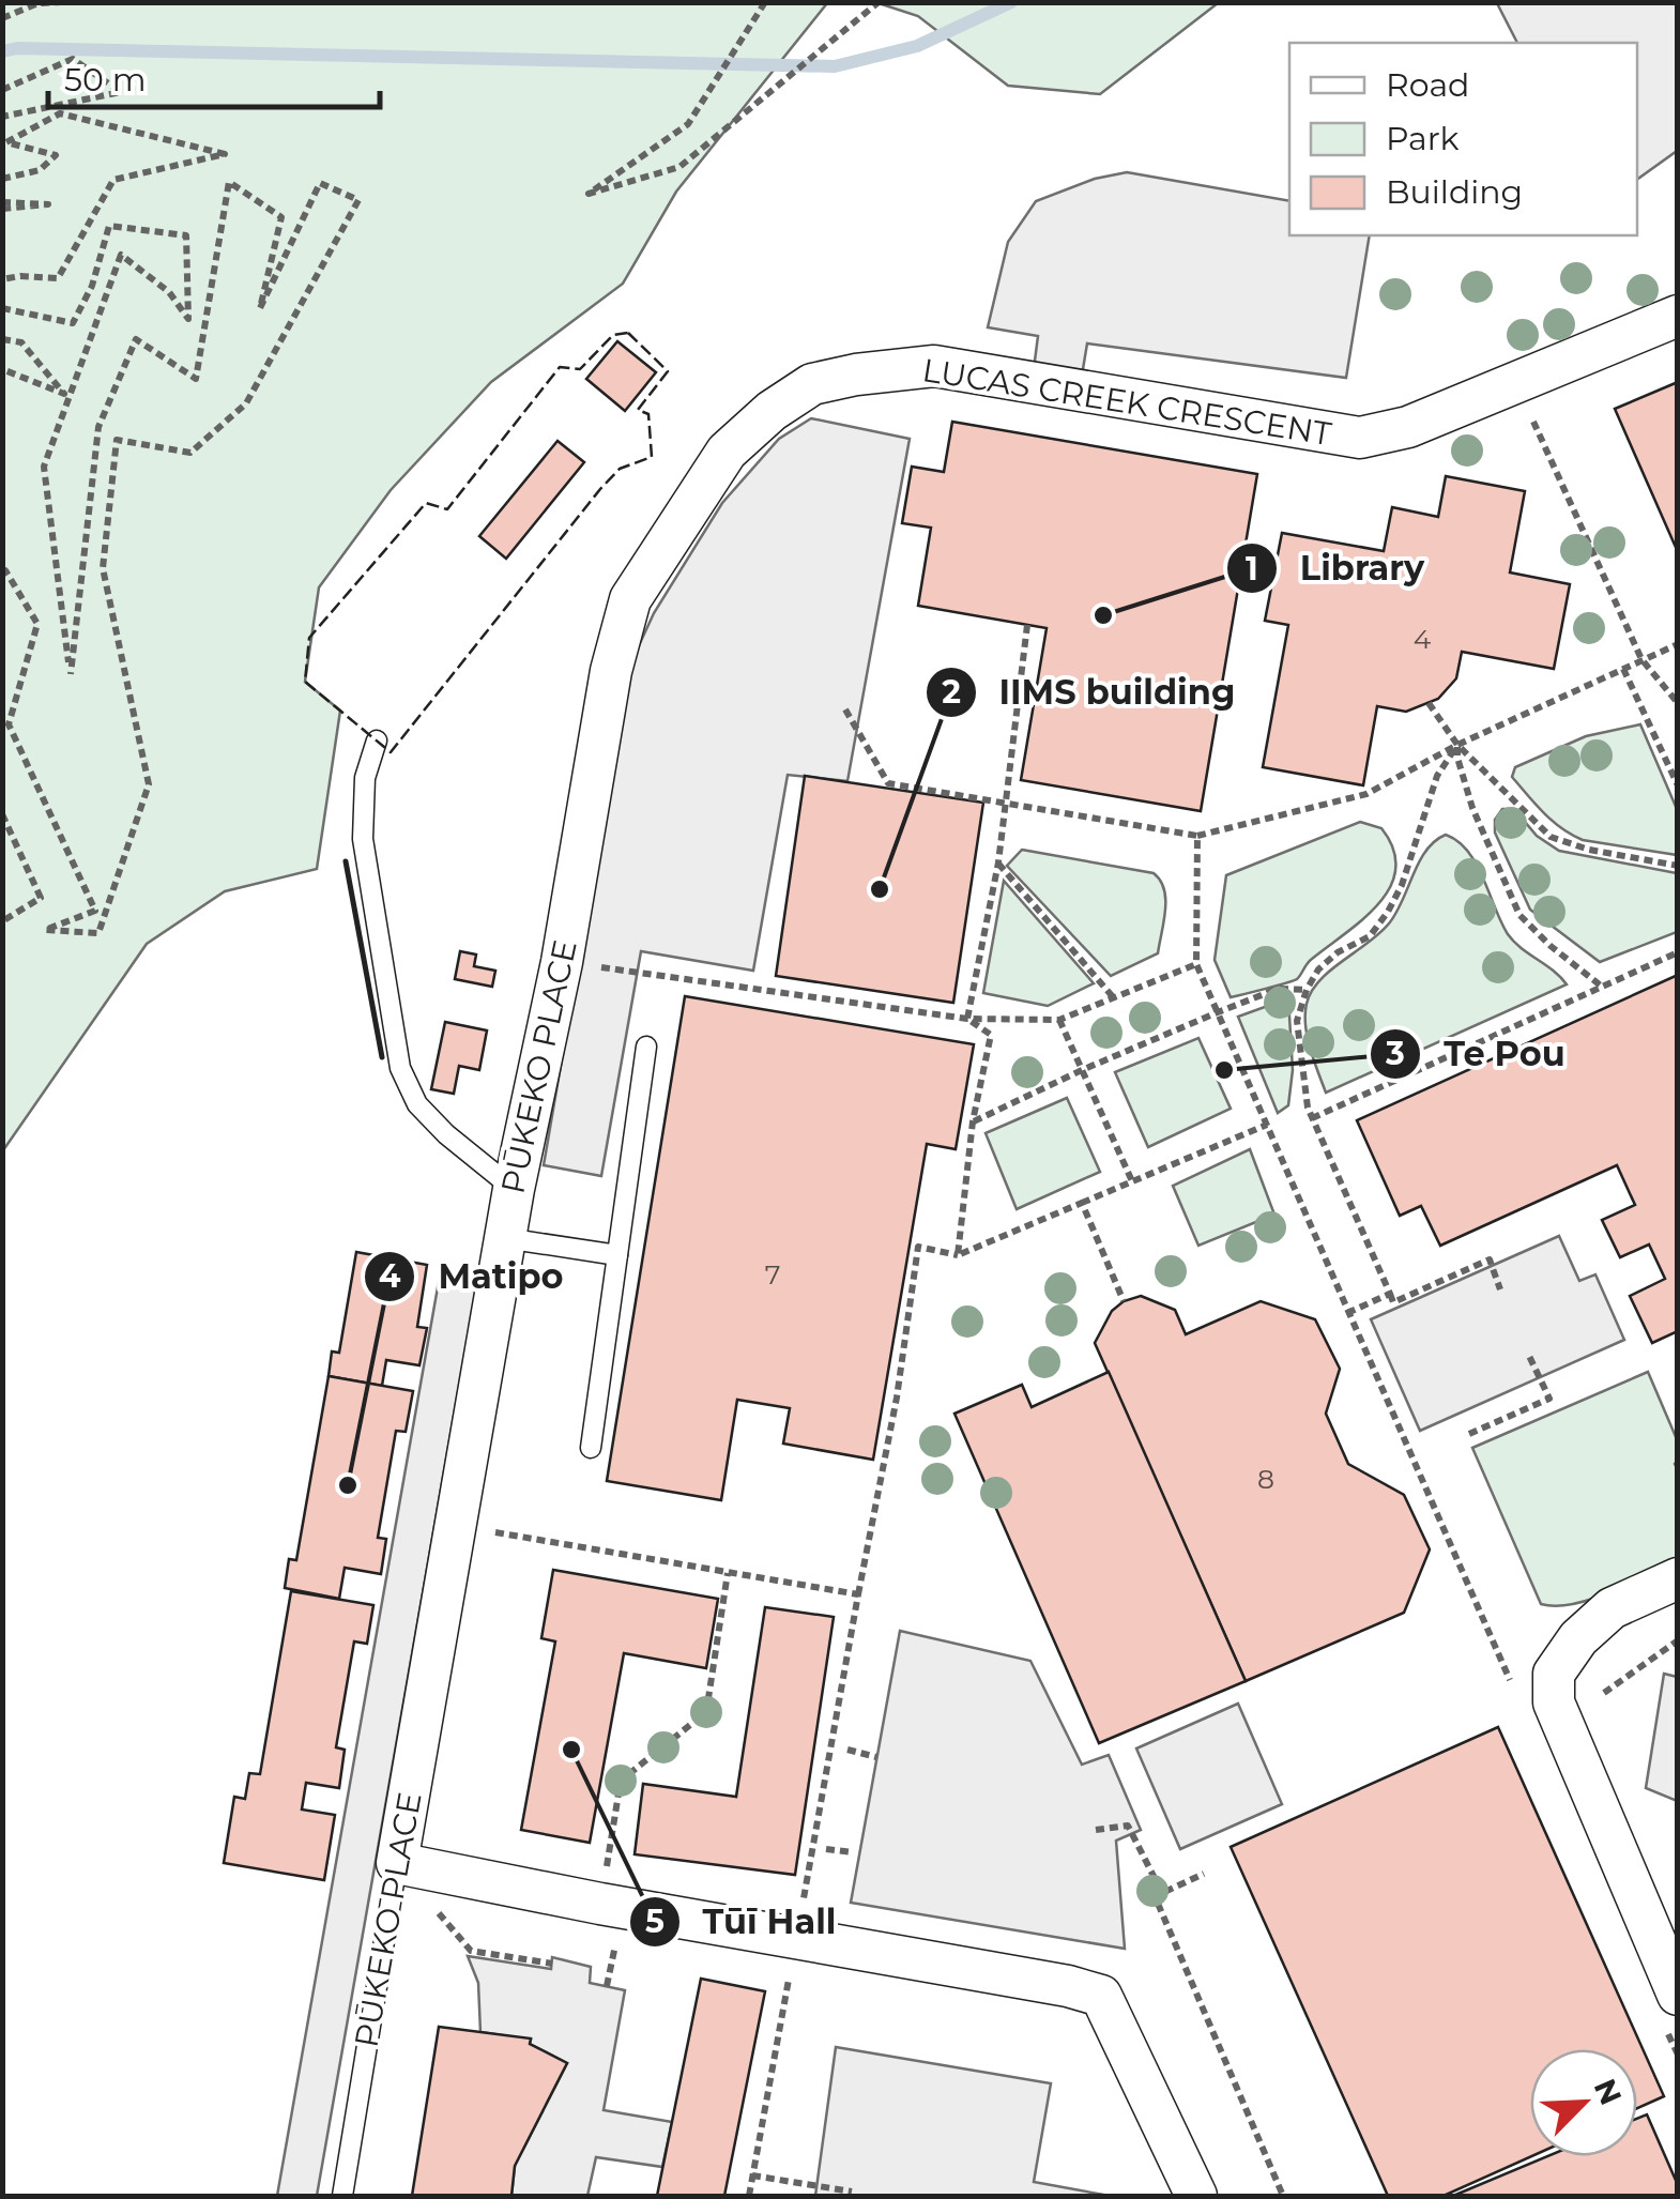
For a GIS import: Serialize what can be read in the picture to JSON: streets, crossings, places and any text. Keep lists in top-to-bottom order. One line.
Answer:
{"streets":{"street":["LUCAS CREEK CRESCENT","PŪKEKO PLACE"]},"crossings":[["LUCAS CREEK CRESCENT","PŪKEKO PLACE"]],"places":["Library","IIMS building","Te Pou","Matipo","Tūī Hall"],"house_numbers":["4","7","8"],"legend":["Road","Park","Building"],"scale_bar":"50 m","north":"top right"}
